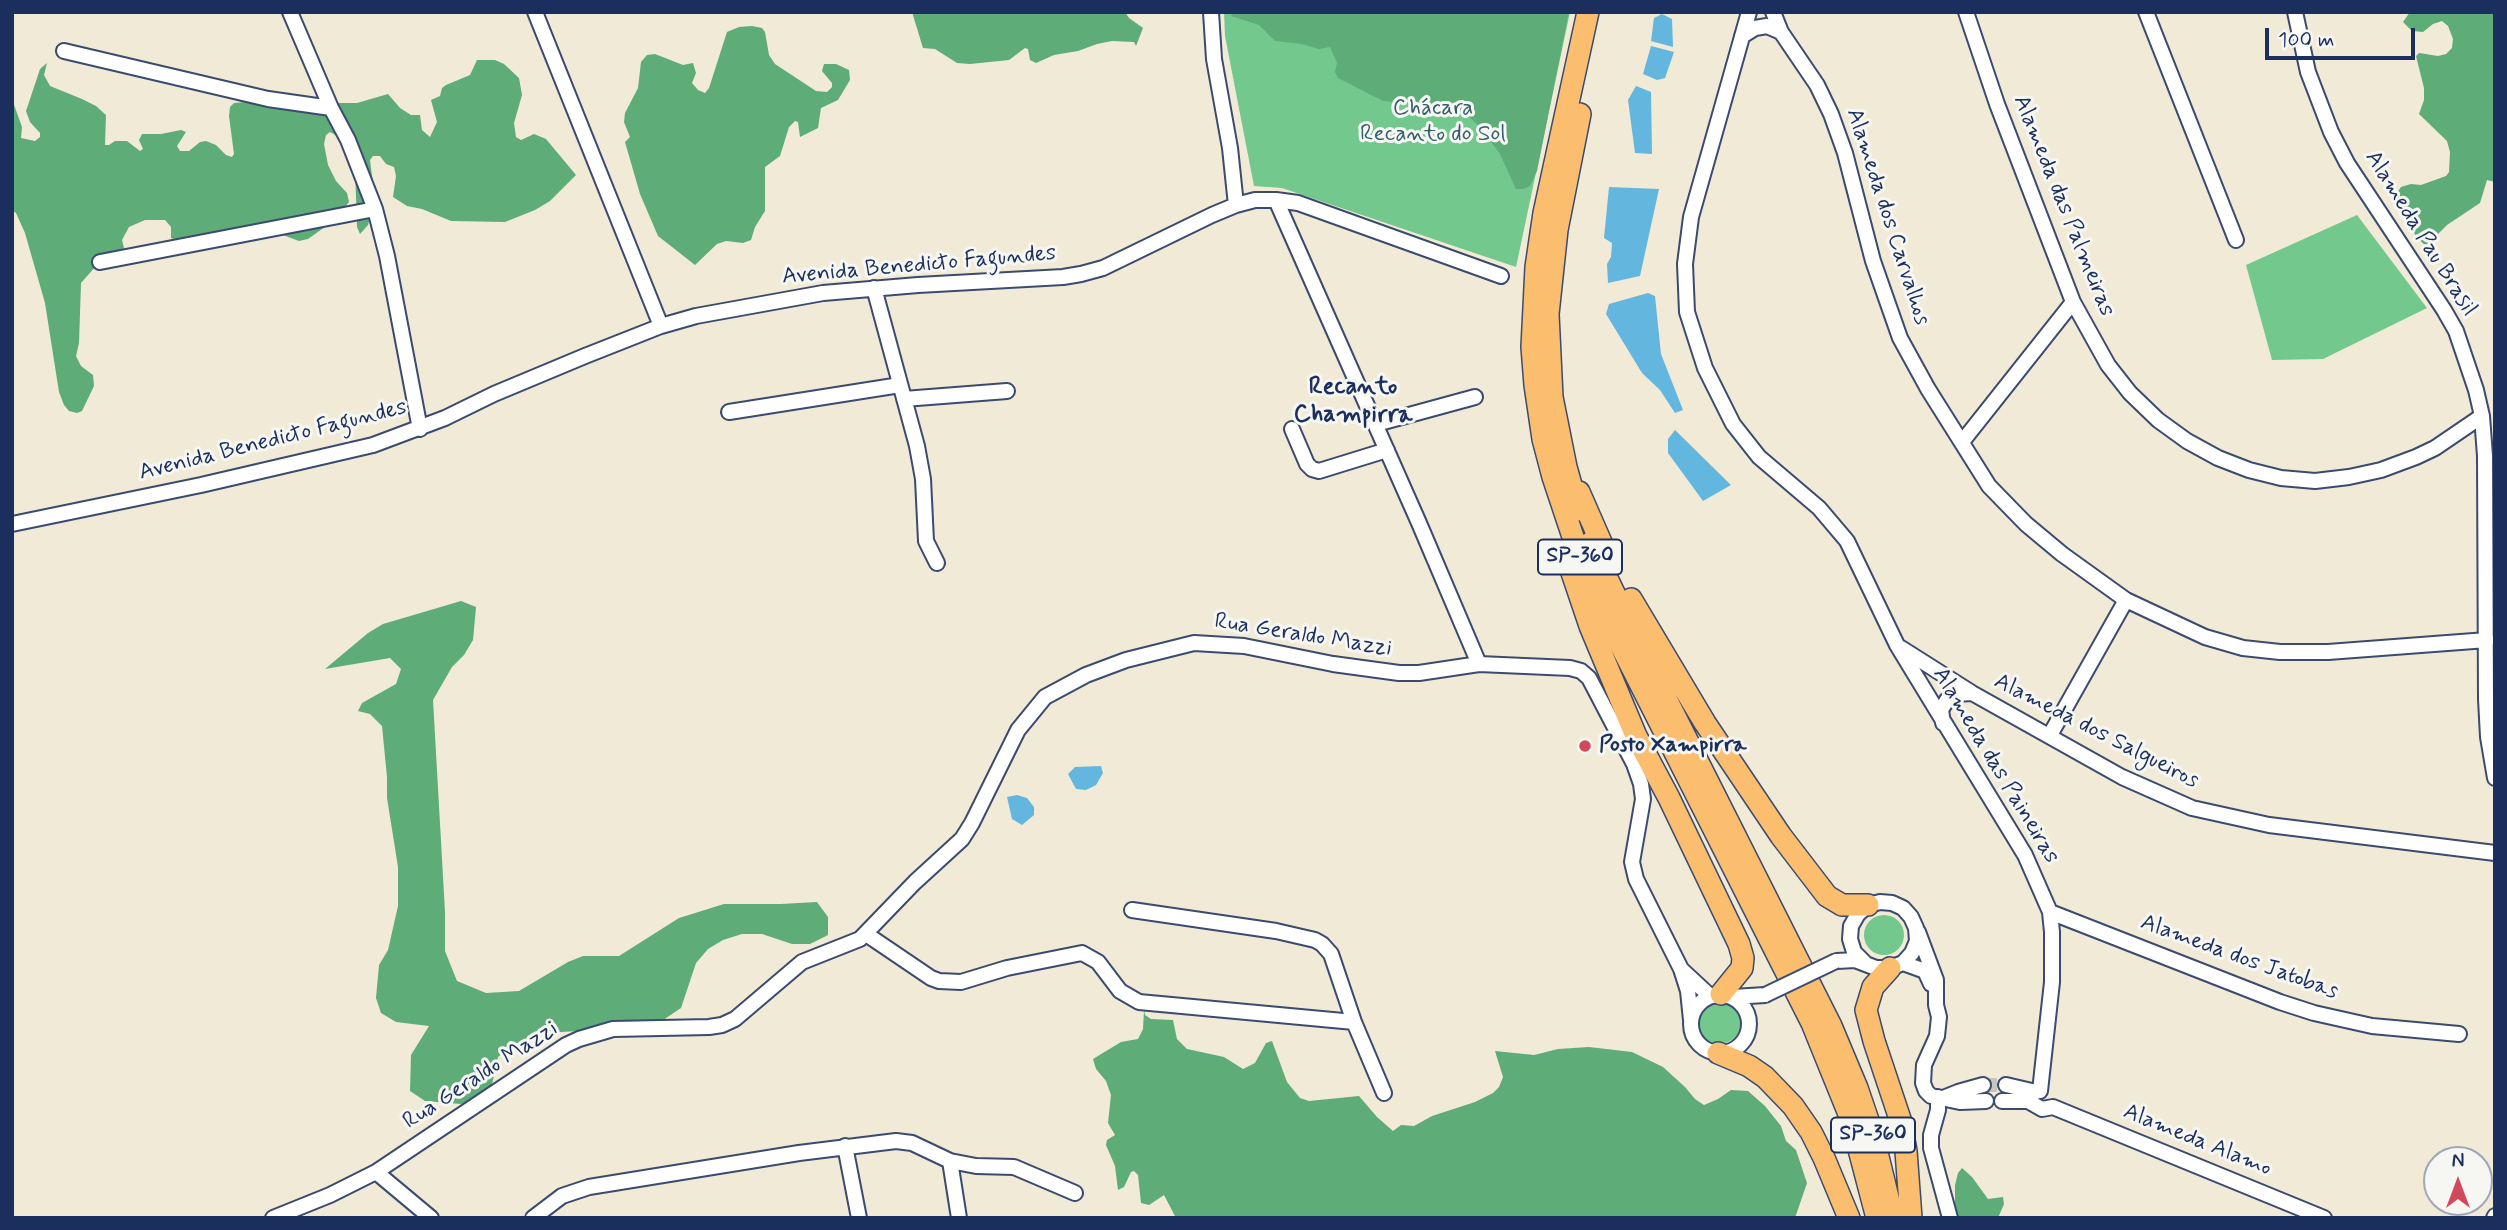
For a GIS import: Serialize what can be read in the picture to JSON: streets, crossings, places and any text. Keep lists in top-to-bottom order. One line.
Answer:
{"streets":{"highway":["SP-360"],"street":["Alameda das Palmeiras","Alameda dos Carvalhos","Alameda Pau Brasil","Avenida Benedicto Fagundes","Rua Geraldo Mazzi","Alameda dos Salgueiros","Alameda das Paineiras","Alameda dos Jatobas","Alameda Alamo"]},"crossings":[["Alameda das Palmeiras","Alameda Pau Brasil"],["Alameda dos Carvalhos","Alameda Pau Brasil"],["Alameda dos Salgueiros","Alameda das Paineiras"],["Alameda das Paineiras","Alameda dos Jatobas"]],"districts":["Recanto Champirra"],"parks":["Chácara Recanto do Sol"],"places":["Posto Xampirra"],"scale_bar":"100 m","north":"top"}
